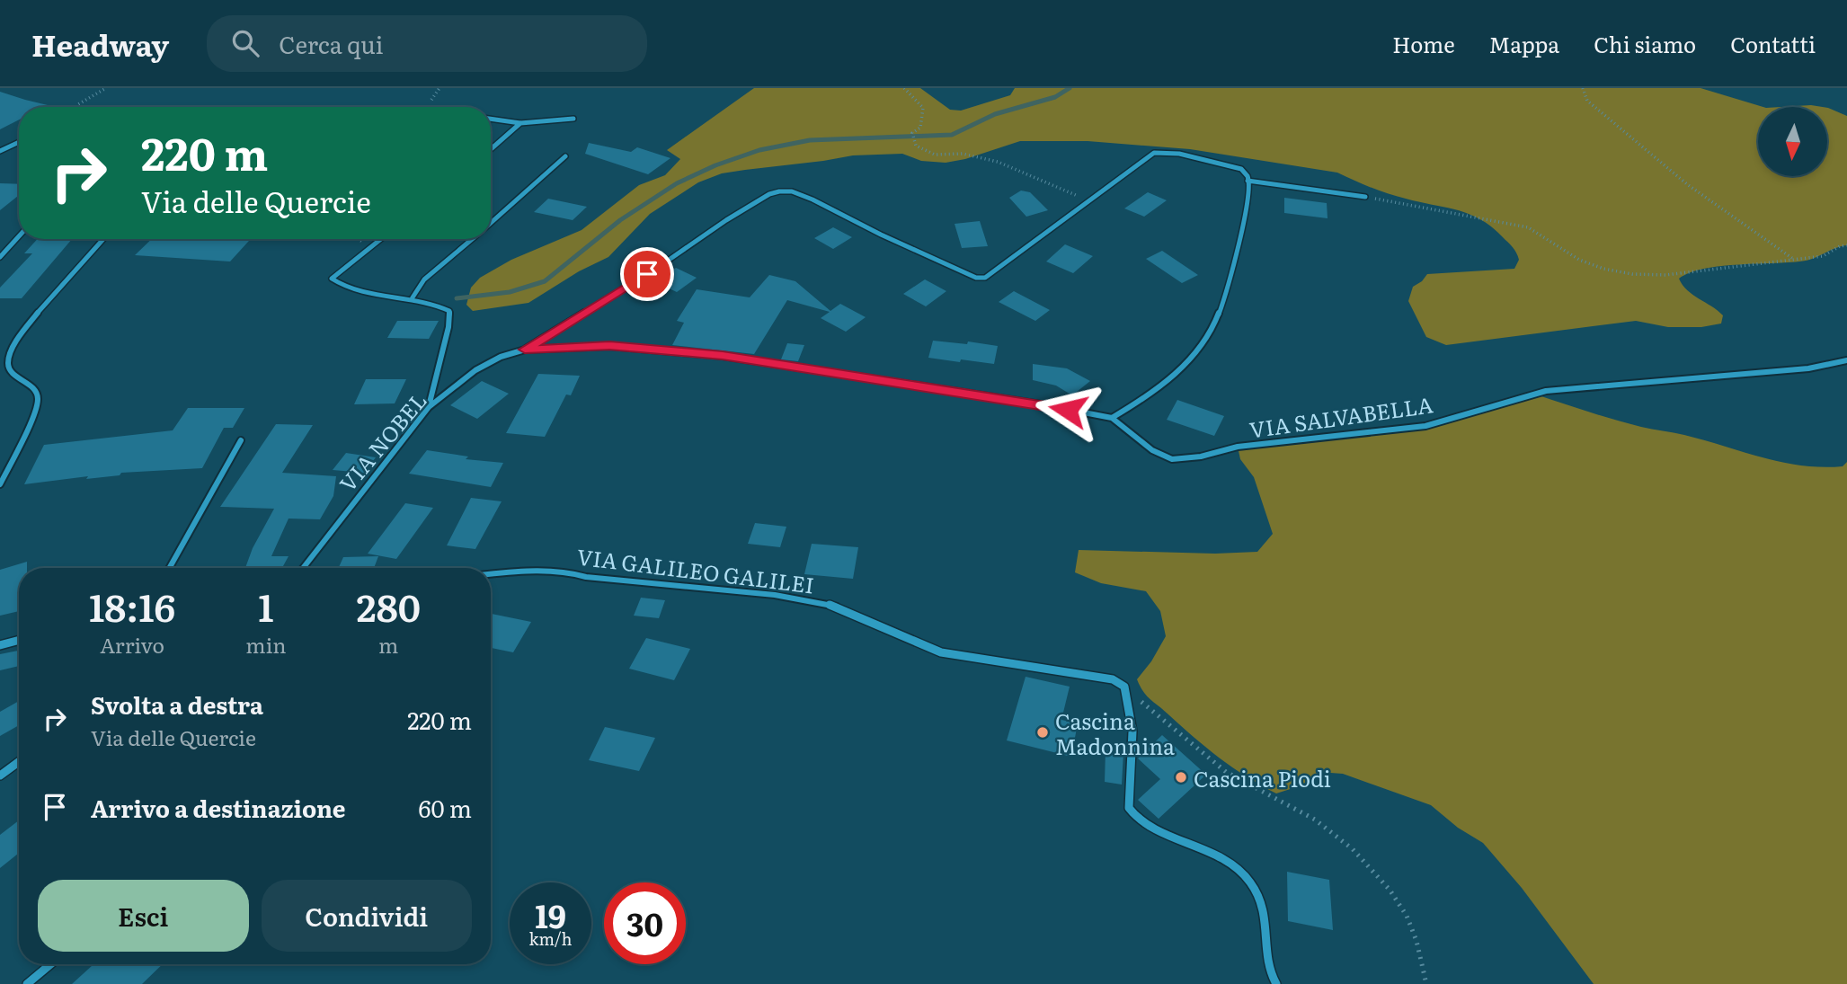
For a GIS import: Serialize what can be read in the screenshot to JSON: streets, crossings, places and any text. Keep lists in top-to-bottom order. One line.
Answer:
{"streets":{"street":["VIA SALVABELLA","VIA NOBEL","VIA GALILEO GALILEI"]},"crossings":[["VIA SALVABELLA","VIA NOBEL"]],"places":["Cascina Madonnina","Cascina Piodi"],"north":"bottom","page":{"header":"Headway","search":"Cerca qui","nav":["Home","Mappa","Chi siamo","Contatti"],"turn":["220 m","Via delle Quercie"],"eta":["18:16","Arrivo","1","min","280","m"],"list":[{"name":"Svolta a destra","note":"Via delle Quercie","value":"220 m"},{"name":"Arrivo a destinazione","value":"60 m"}],"buttons":["Esci","Condividi"],"speed":"19 km/h","limit":"30"}}
